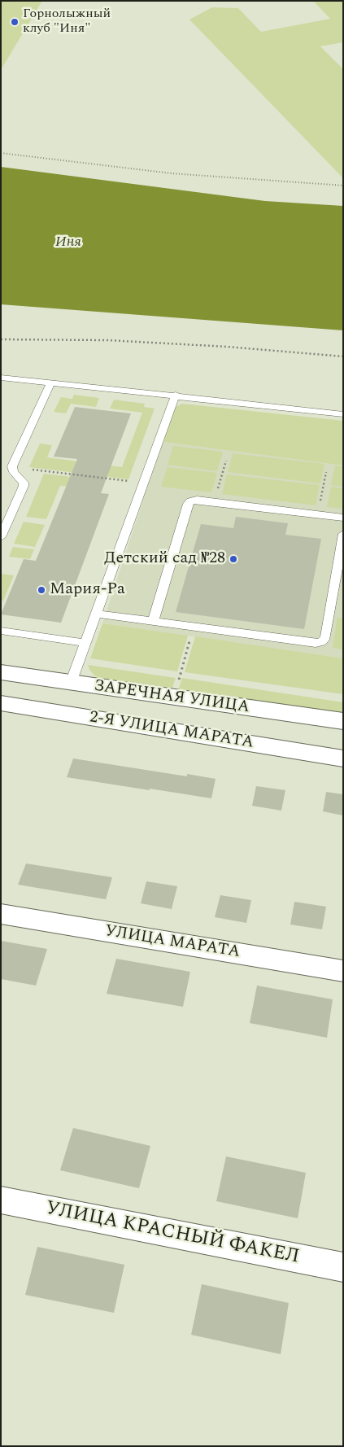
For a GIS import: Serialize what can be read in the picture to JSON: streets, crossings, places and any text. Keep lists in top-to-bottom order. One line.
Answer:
{"streets":{"street":["ЗАРЕЧНАЯ УЛИЦА","2-Я УЛИЦА МАРАТА","УЛИЦА МАРАТА","УЛИЦА КРАСНЫЙ ФАКЕЛ"]},"water":["Иня"],"places":["Горнолыжный клуб \"Иня\"","Детский сад №28","Мария-Ра"]}
